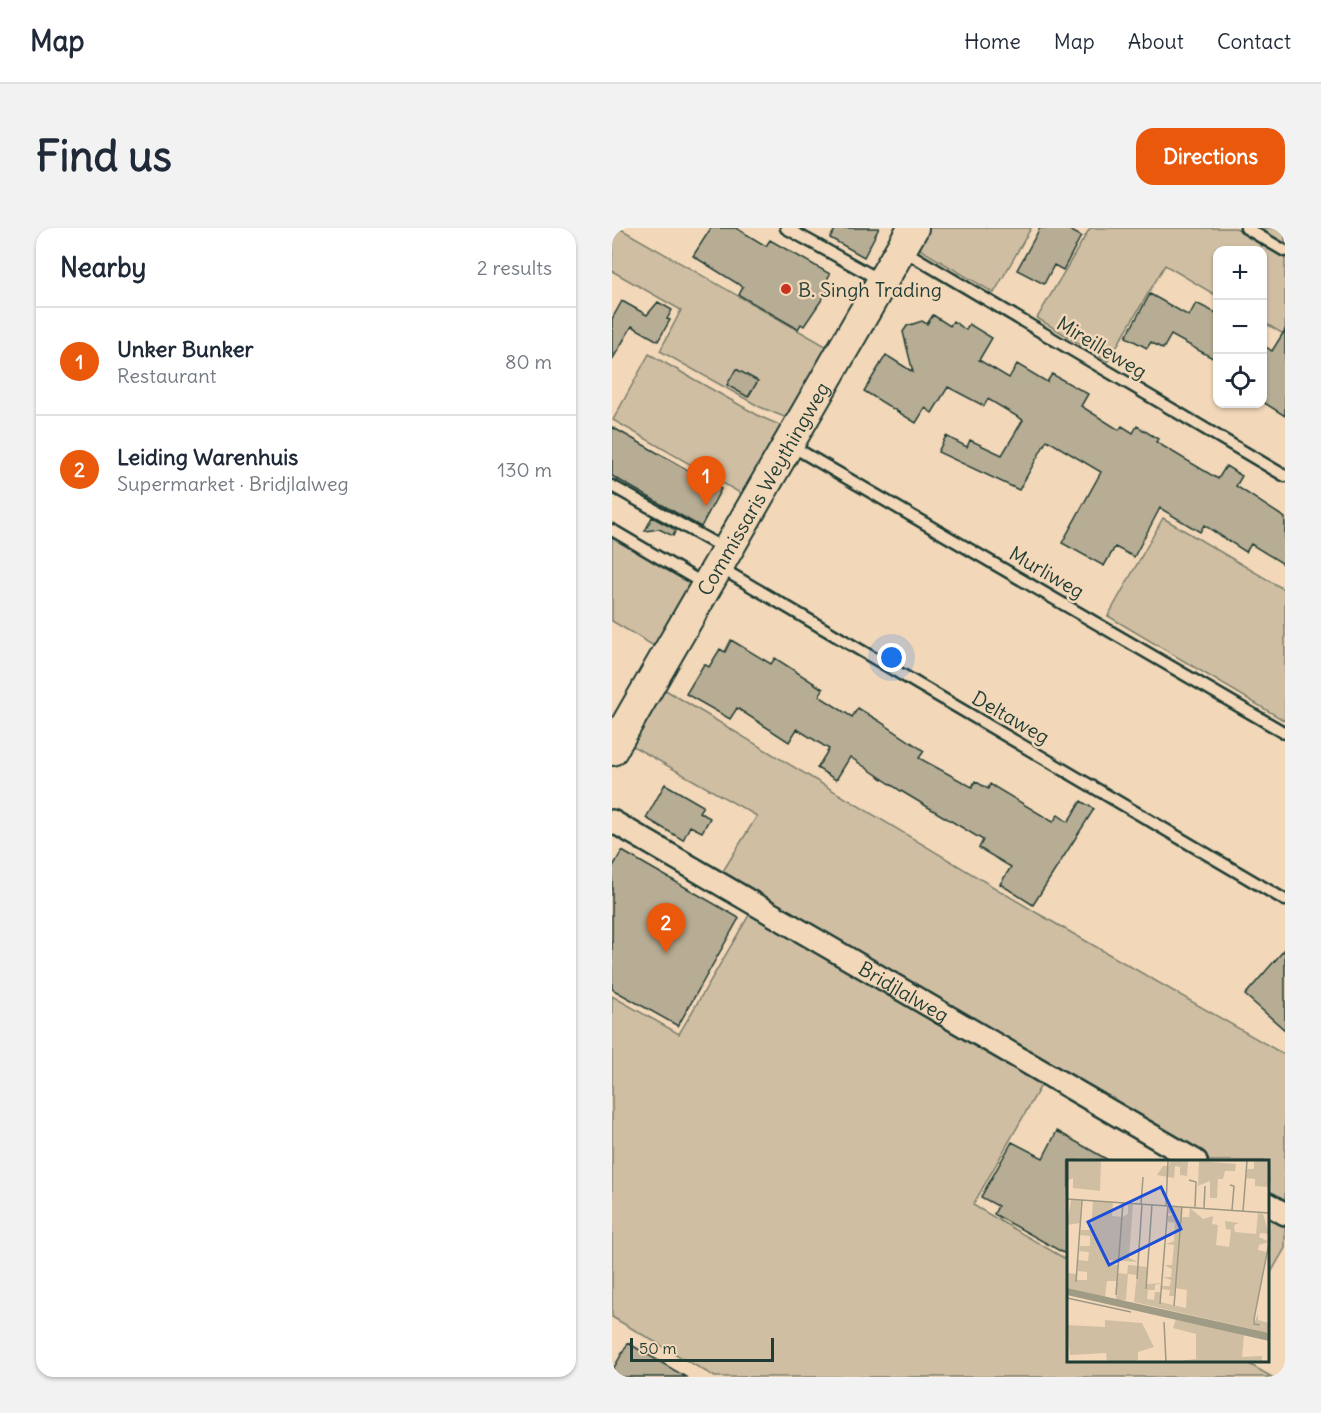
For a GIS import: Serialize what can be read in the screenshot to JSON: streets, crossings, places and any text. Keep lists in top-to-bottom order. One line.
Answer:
{"streets":{"main road":["Commissaris Weythingweg"],"street":["Bridjlalweg"],"lane":["Mireilleweg","Murliweg","Deltaweg"]},"crossings":[["Mireilleweg","Commissaris Weythingweg"],["Commissaris Weythingweg","Murliweg"],["Commissaris Weythingweg","Deltaweg"]],"places":["B. Singh Trading"],"scale_bar":"50 m","page":{"header":"Map","nav":["Home","Map","About","Contact"],"buttons":"Directions","title":"Find us","heading":["Nearby","2 results"],"map_buttons":["+","−"],"list":[{"mark":"1","name":"Unker Bunker","note":"Restaurant","value":"80 m"},{"mark":"2","name":"Leiding Warenhuis","note":"Supermarket · Bridjlalweg","value":"130 m"}],"pins":["1","2"],"scale":"50 m"}}
